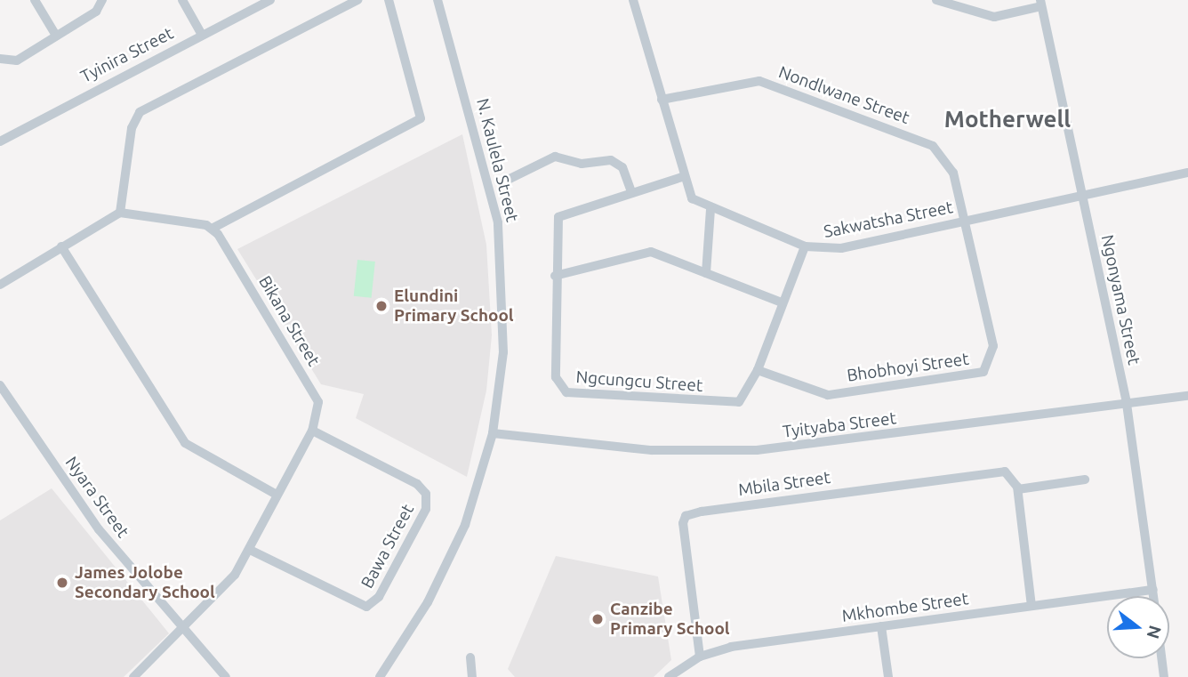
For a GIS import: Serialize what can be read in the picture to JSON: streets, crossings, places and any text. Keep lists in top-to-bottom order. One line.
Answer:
{"streets":{"street":["Tyinira Street","Nondlwane Street","N. Kaulela Street","Sakwatsha Street","Ngonyama Street","Bikana Street","Bhobhoyi Street","Ngcungcu Street","Tyityaba Street","Mbila Street","Nyara Street","Bawa Street","Mkhombe Street"]},"crossings":[["Nondlwane Street","Sakwatsha Street"],["Nondlwane Street","Bhobhoyi Street"],["N. Kaulela Street","Tyityaba Street"],["Sakwatsha Street","Ngonyama Street"],["Sakwatsha Street","Bhobhoyi Street"],["Sakwatsha Street","Ngcungcu Street"],["Ngonyama Street","Tyityaba Street"],["Ngonyama Street","Mkhombe Street"],["Bikana Street","Nyara Street"],["Bikana Street","Bawa Street"],["Bhobhoyi Street","Ngcungcu Street"],["Mbila Street","Mkhombe Street"]],"districts":["Motherwell"],"places":["Elundini Primary School","James Jolobe Secondary School","Canzibe Primary School"],"north":"right"}
